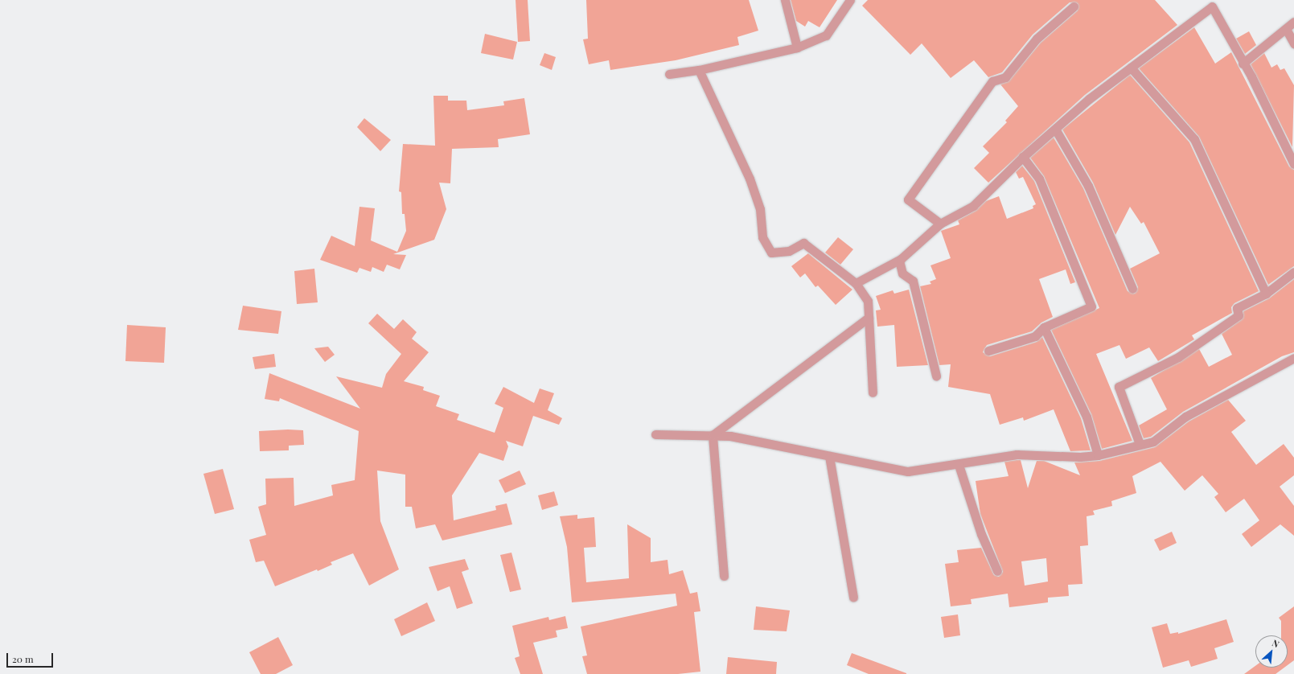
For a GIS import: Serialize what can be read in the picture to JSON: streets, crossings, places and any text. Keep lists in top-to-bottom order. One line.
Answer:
{"scale_bar":"20 m","north":"top right"}
